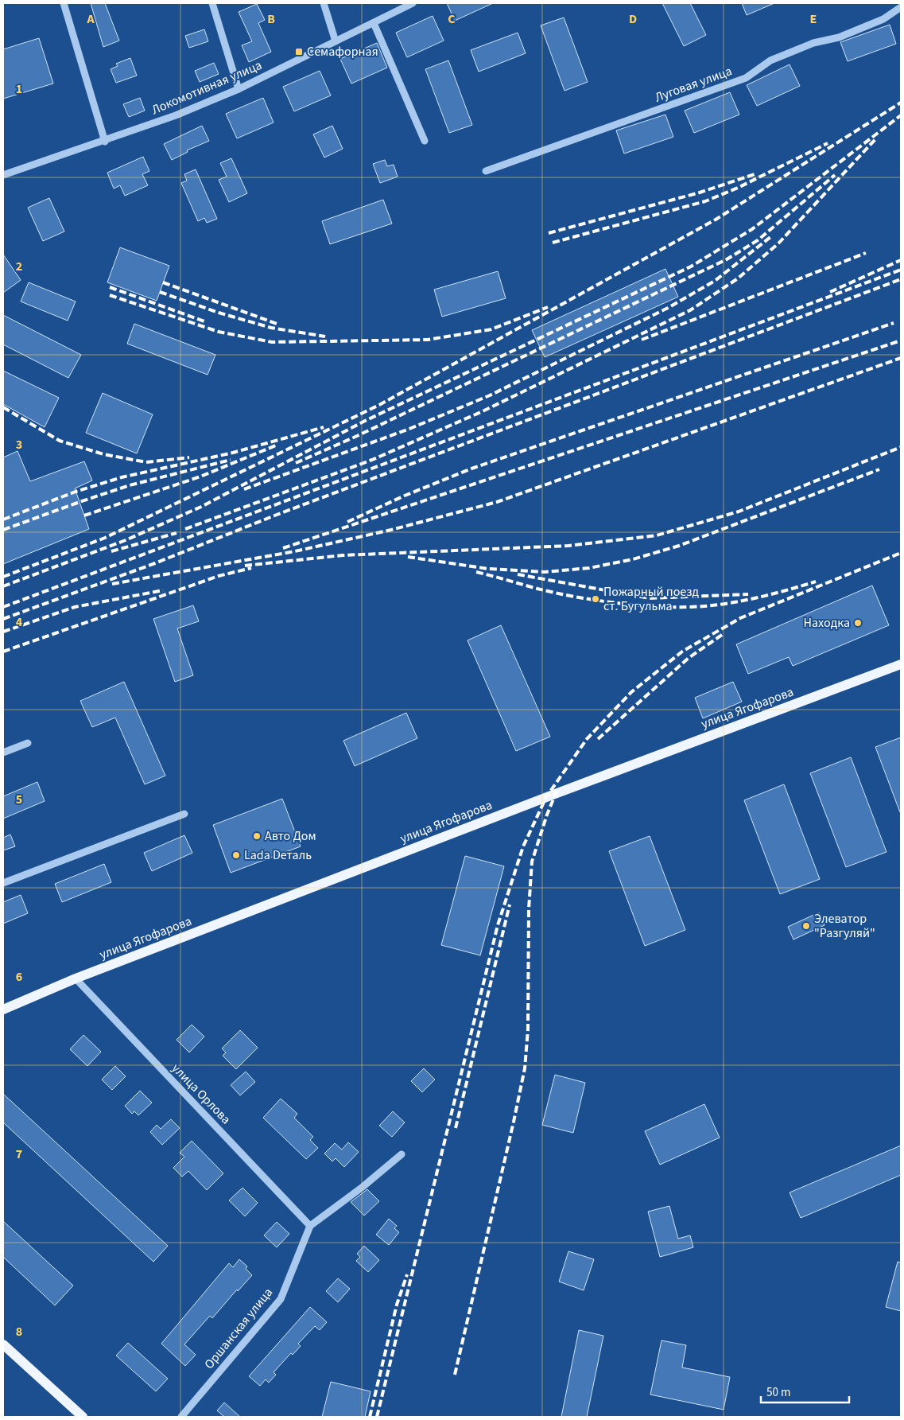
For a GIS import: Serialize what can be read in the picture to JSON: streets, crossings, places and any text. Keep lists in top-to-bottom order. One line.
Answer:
{"streets":{"main road":["улица Ягофарова"],"street":["Луговая улица","Локомотивная улица","улица Орлова","Оршанская улица"]},"crossings":[["улица Ягофарова","улица Орлова"],["улица Орлова","Оршанская улица"]],"places":{"transit":["Семафорная"],"other":["Пожарный поезд ст. Бугульма","Находка","Авто Дом","Lada Dеталь","Элеватор \"Разгуляй\""]},"scale_bar":"50 m","grid":{"columns":["A","B","C","D","E"],"rows":["1","2","3","4","5","6","7","8"]}}
